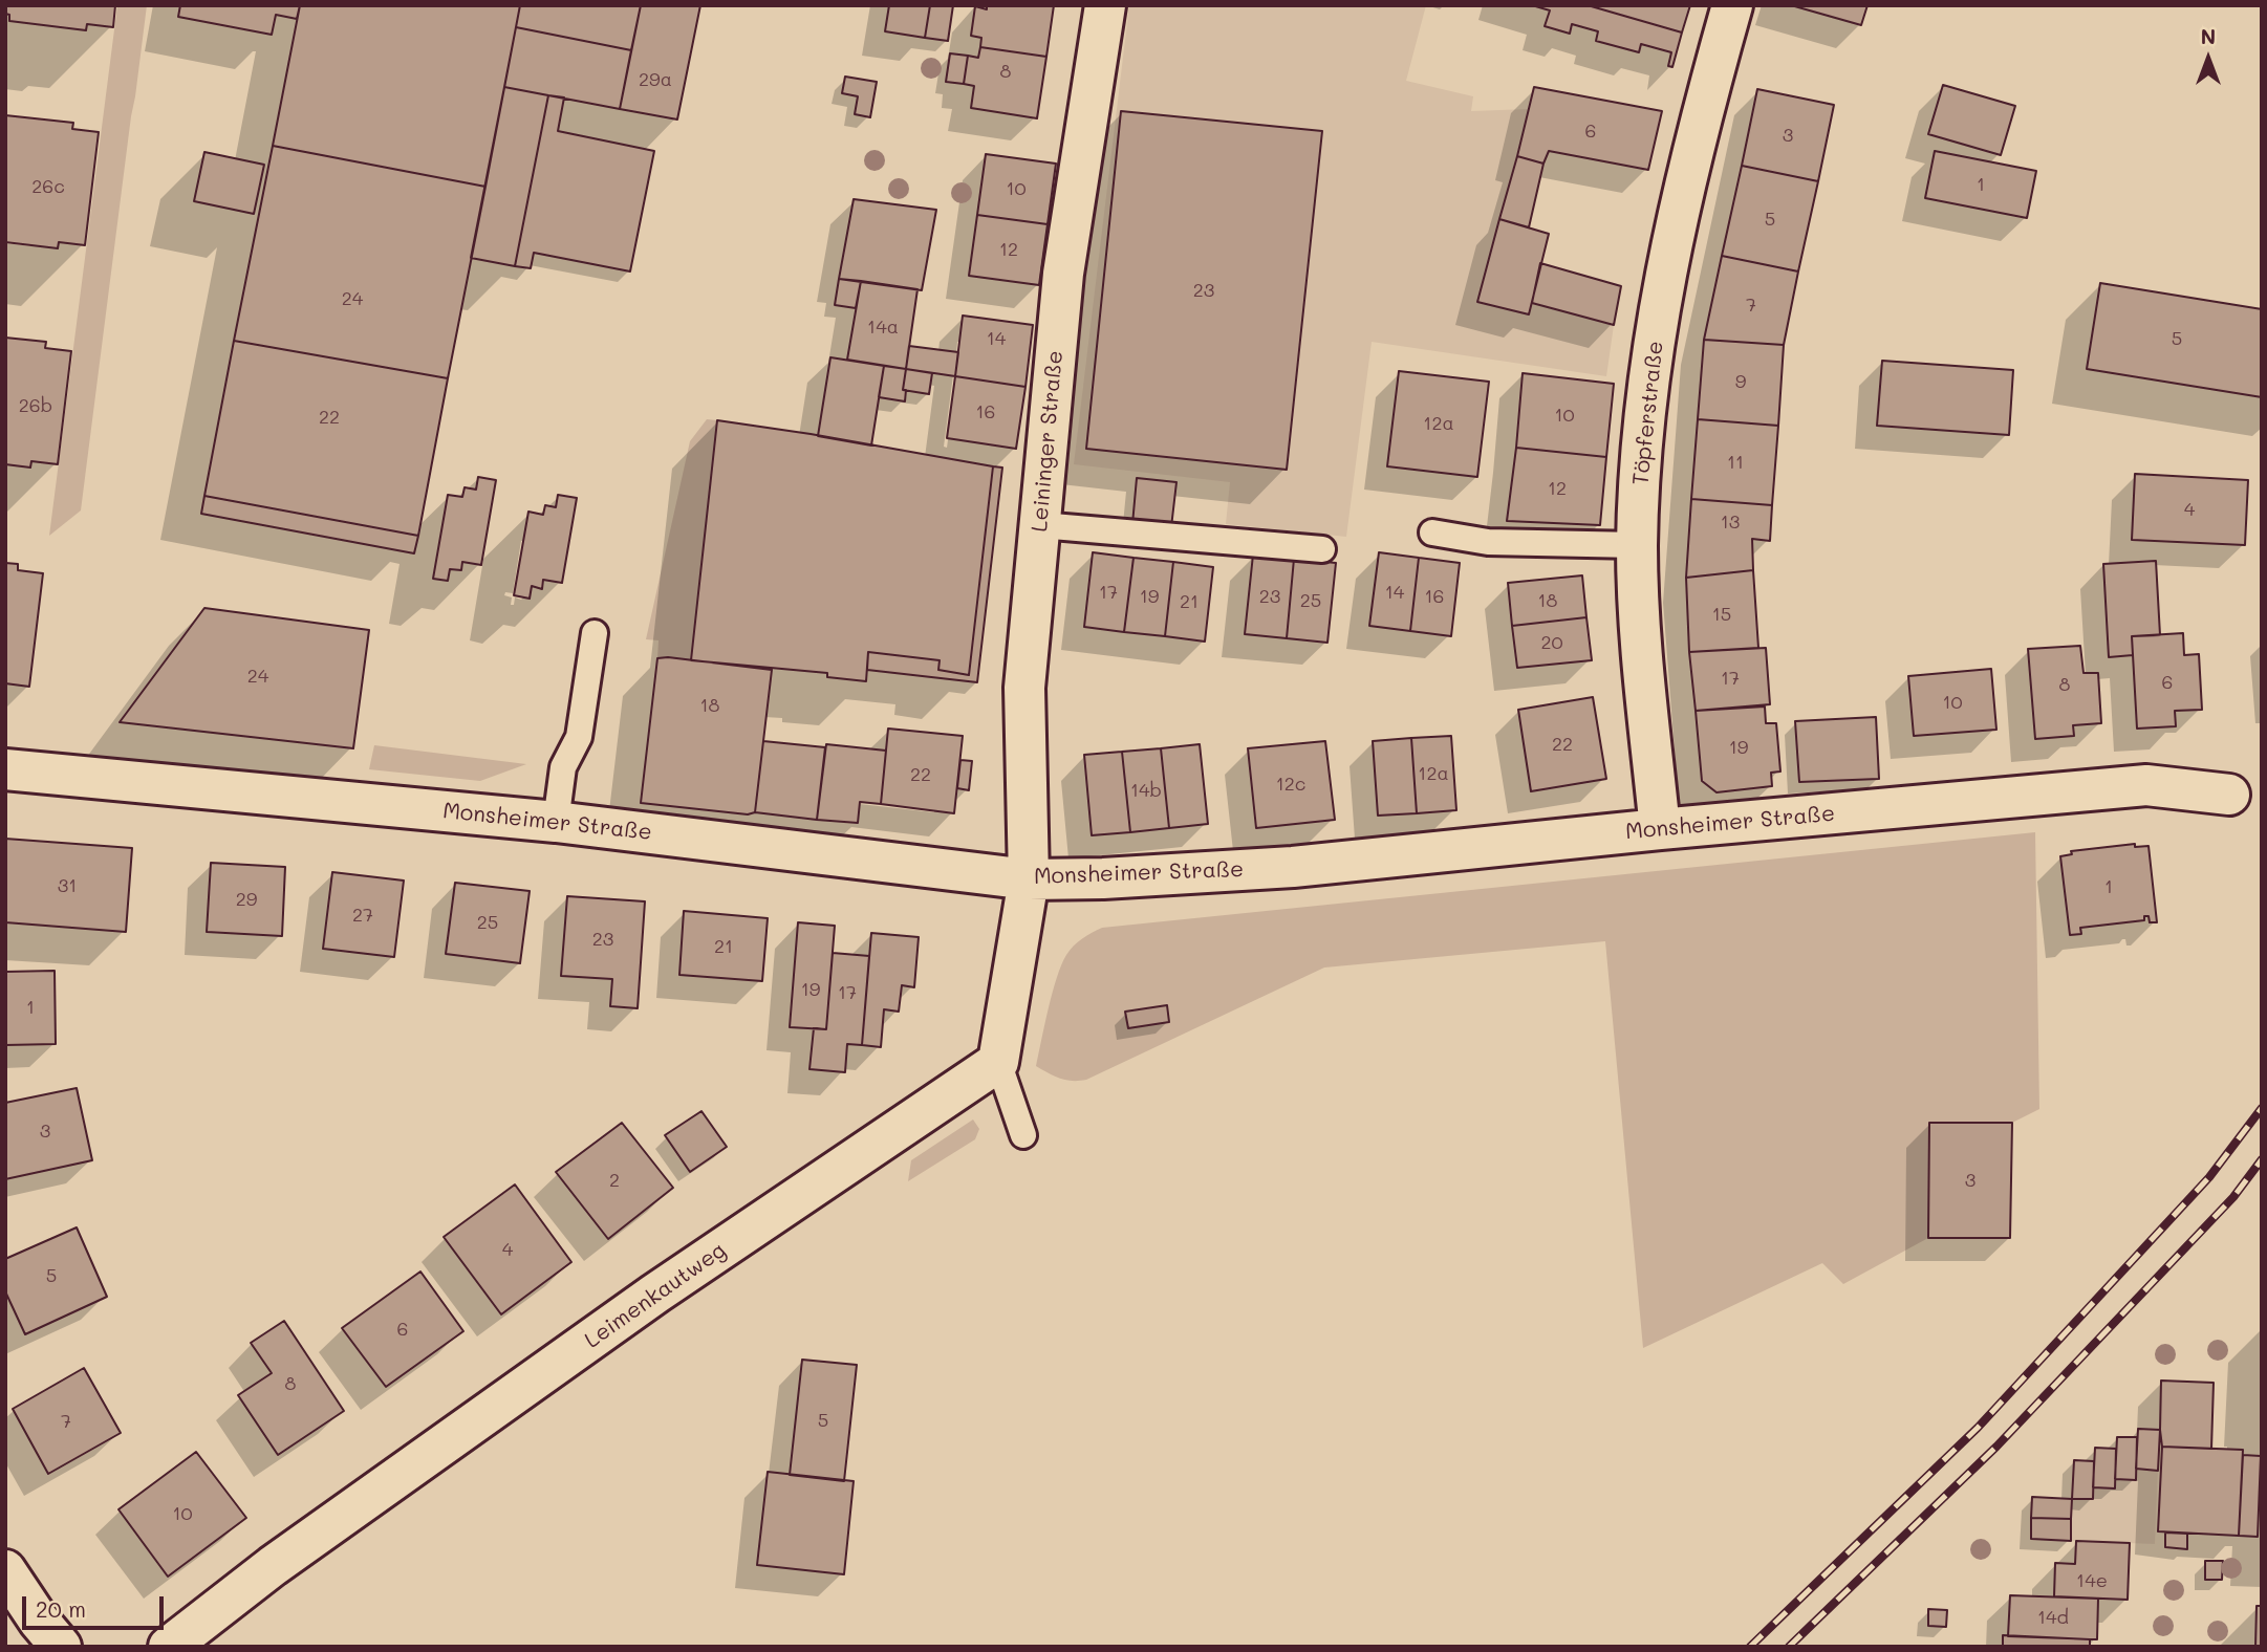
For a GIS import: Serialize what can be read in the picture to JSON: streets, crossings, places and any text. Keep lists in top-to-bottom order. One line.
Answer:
{"streets":{"street":["Töpferstraße","Leininger Straße","Monsheimer Straße","Leimenkautweg"]},"crossings":[["Töpferstraße","Monsheimer Straße"],["Leininger Straße","Monsheimer Straße"]],"house_numbers":["8","29a","6","3","1","26c","10","5","12","23","24","7","14a","14","5","9","26b","16","10","22","12a","11","12","4","13","17","14","19","23","16","25","18","21","15","20","24","17","6","8","10","18","22","19","12a","22","12c","14b","31","1","29","27","25","23","21","19","17","1","3","2","3","4","5","6","8","5","7","10","14e","14d"],"scale_bar":"20 m","north":"top"}
